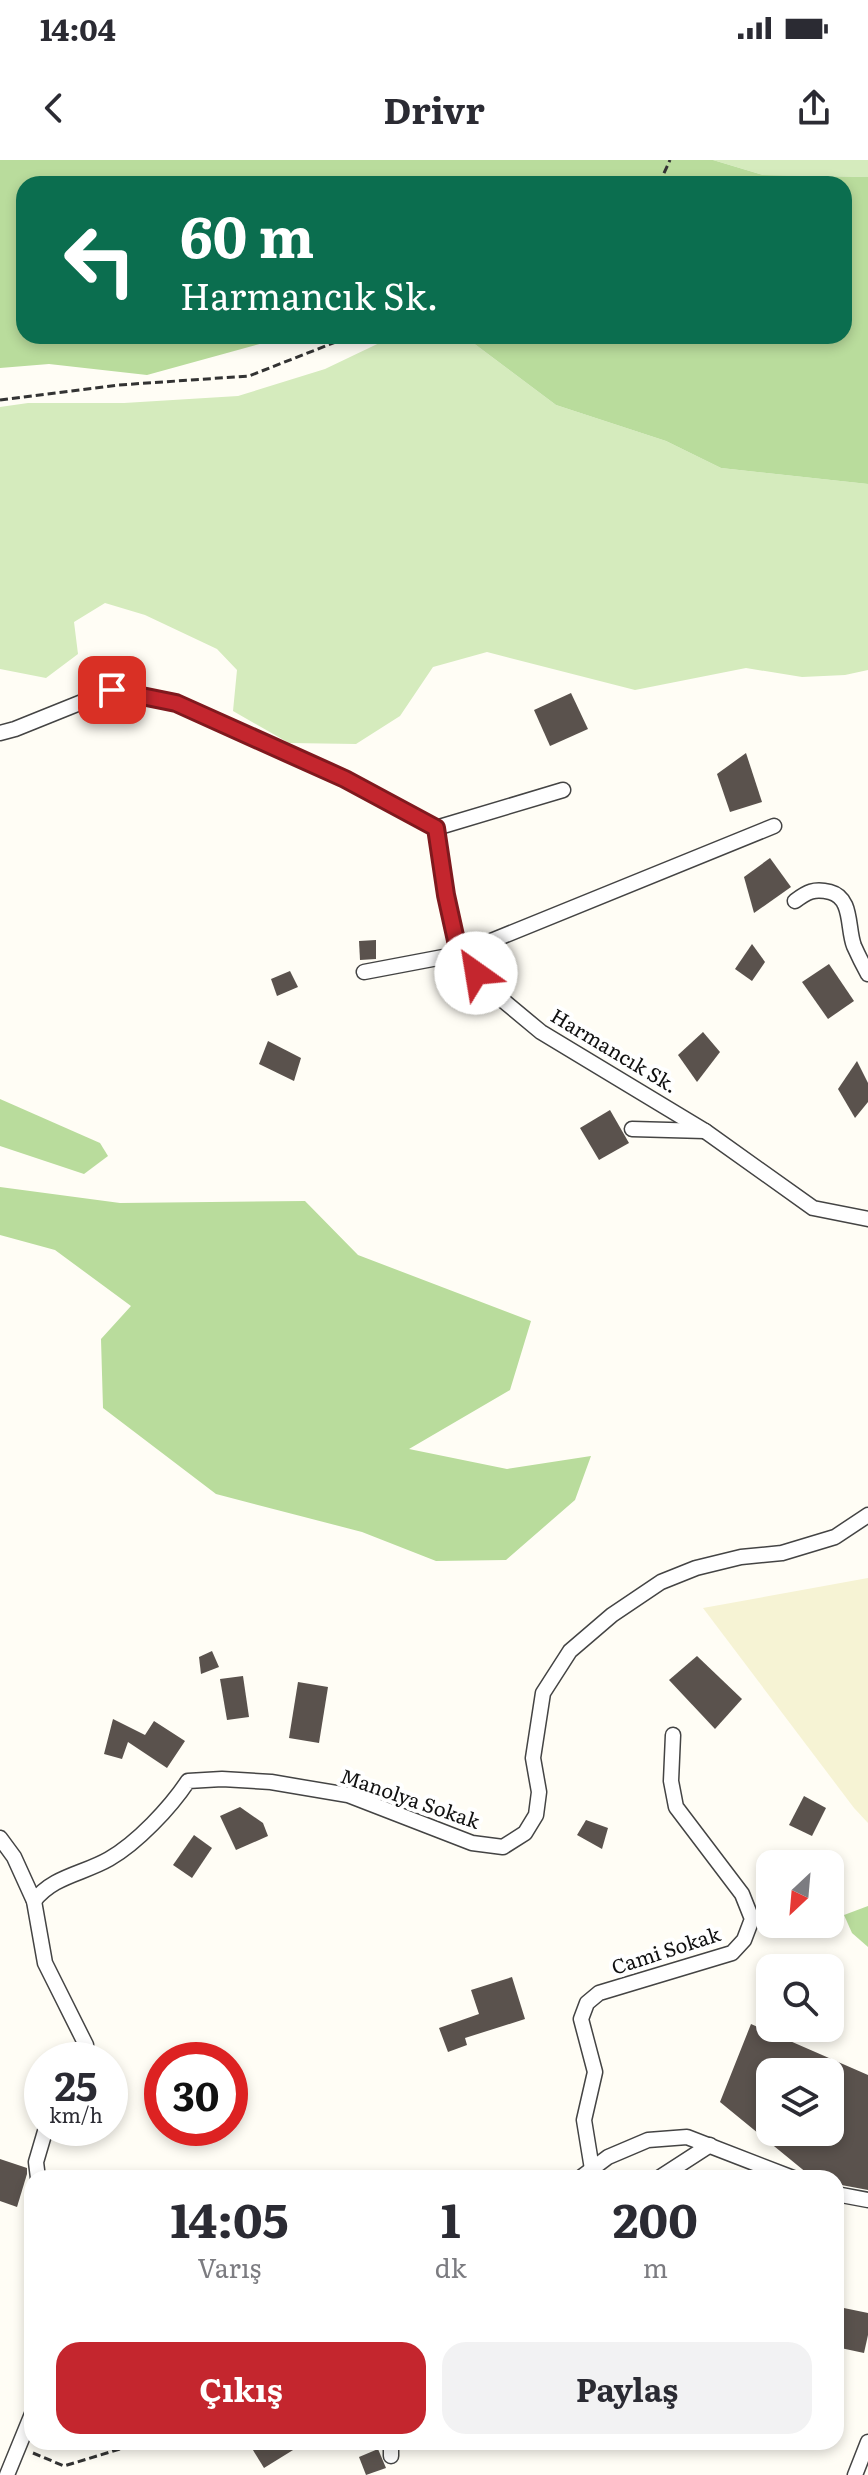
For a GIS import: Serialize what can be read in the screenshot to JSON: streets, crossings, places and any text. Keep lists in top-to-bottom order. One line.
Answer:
{"streets":{"street":["Harmancık Sk.","Manolya Sokak","Cami Sokak"]},"north":"bottom left","page":{"status":"14:04","header":"Drivr","turn":["60 m","Harmancık Sk."],"speed":"25 km/h","limit":"30","eta":["14:05","Varış","1","dk","200","m"],"buttons":["Çıkış","Paylaş"]}}
